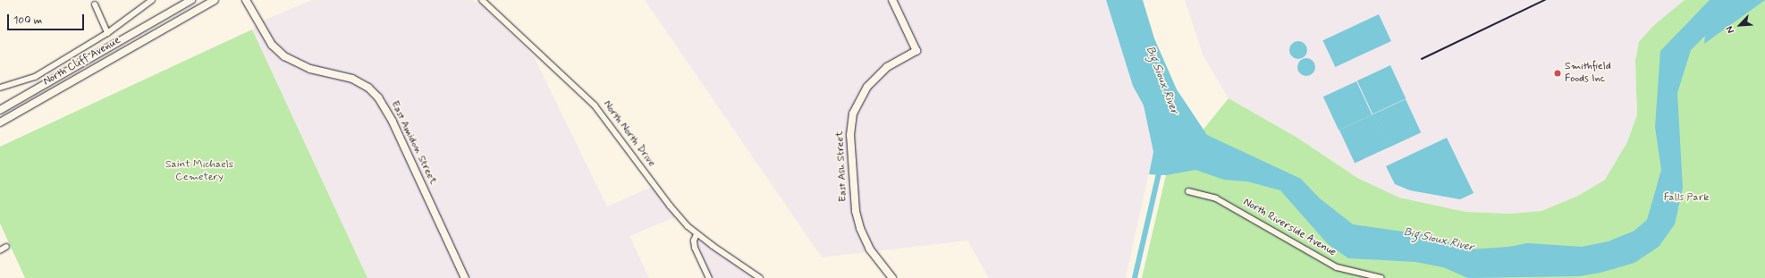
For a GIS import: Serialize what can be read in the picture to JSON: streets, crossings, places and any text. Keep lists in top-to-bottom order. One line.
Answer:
{"streets":{"street":["North Cliff Avenue","North North Drive","East Amidon Street","East Ash Street","North Riverside Avenue"]},"water":["Big Sioux River"],"parks":["Saint Michaels Cemetery","Falls Park"],"places":["Smithfield Foods Inc"],"scale_bar":"100 m","north":"bottom left"}
